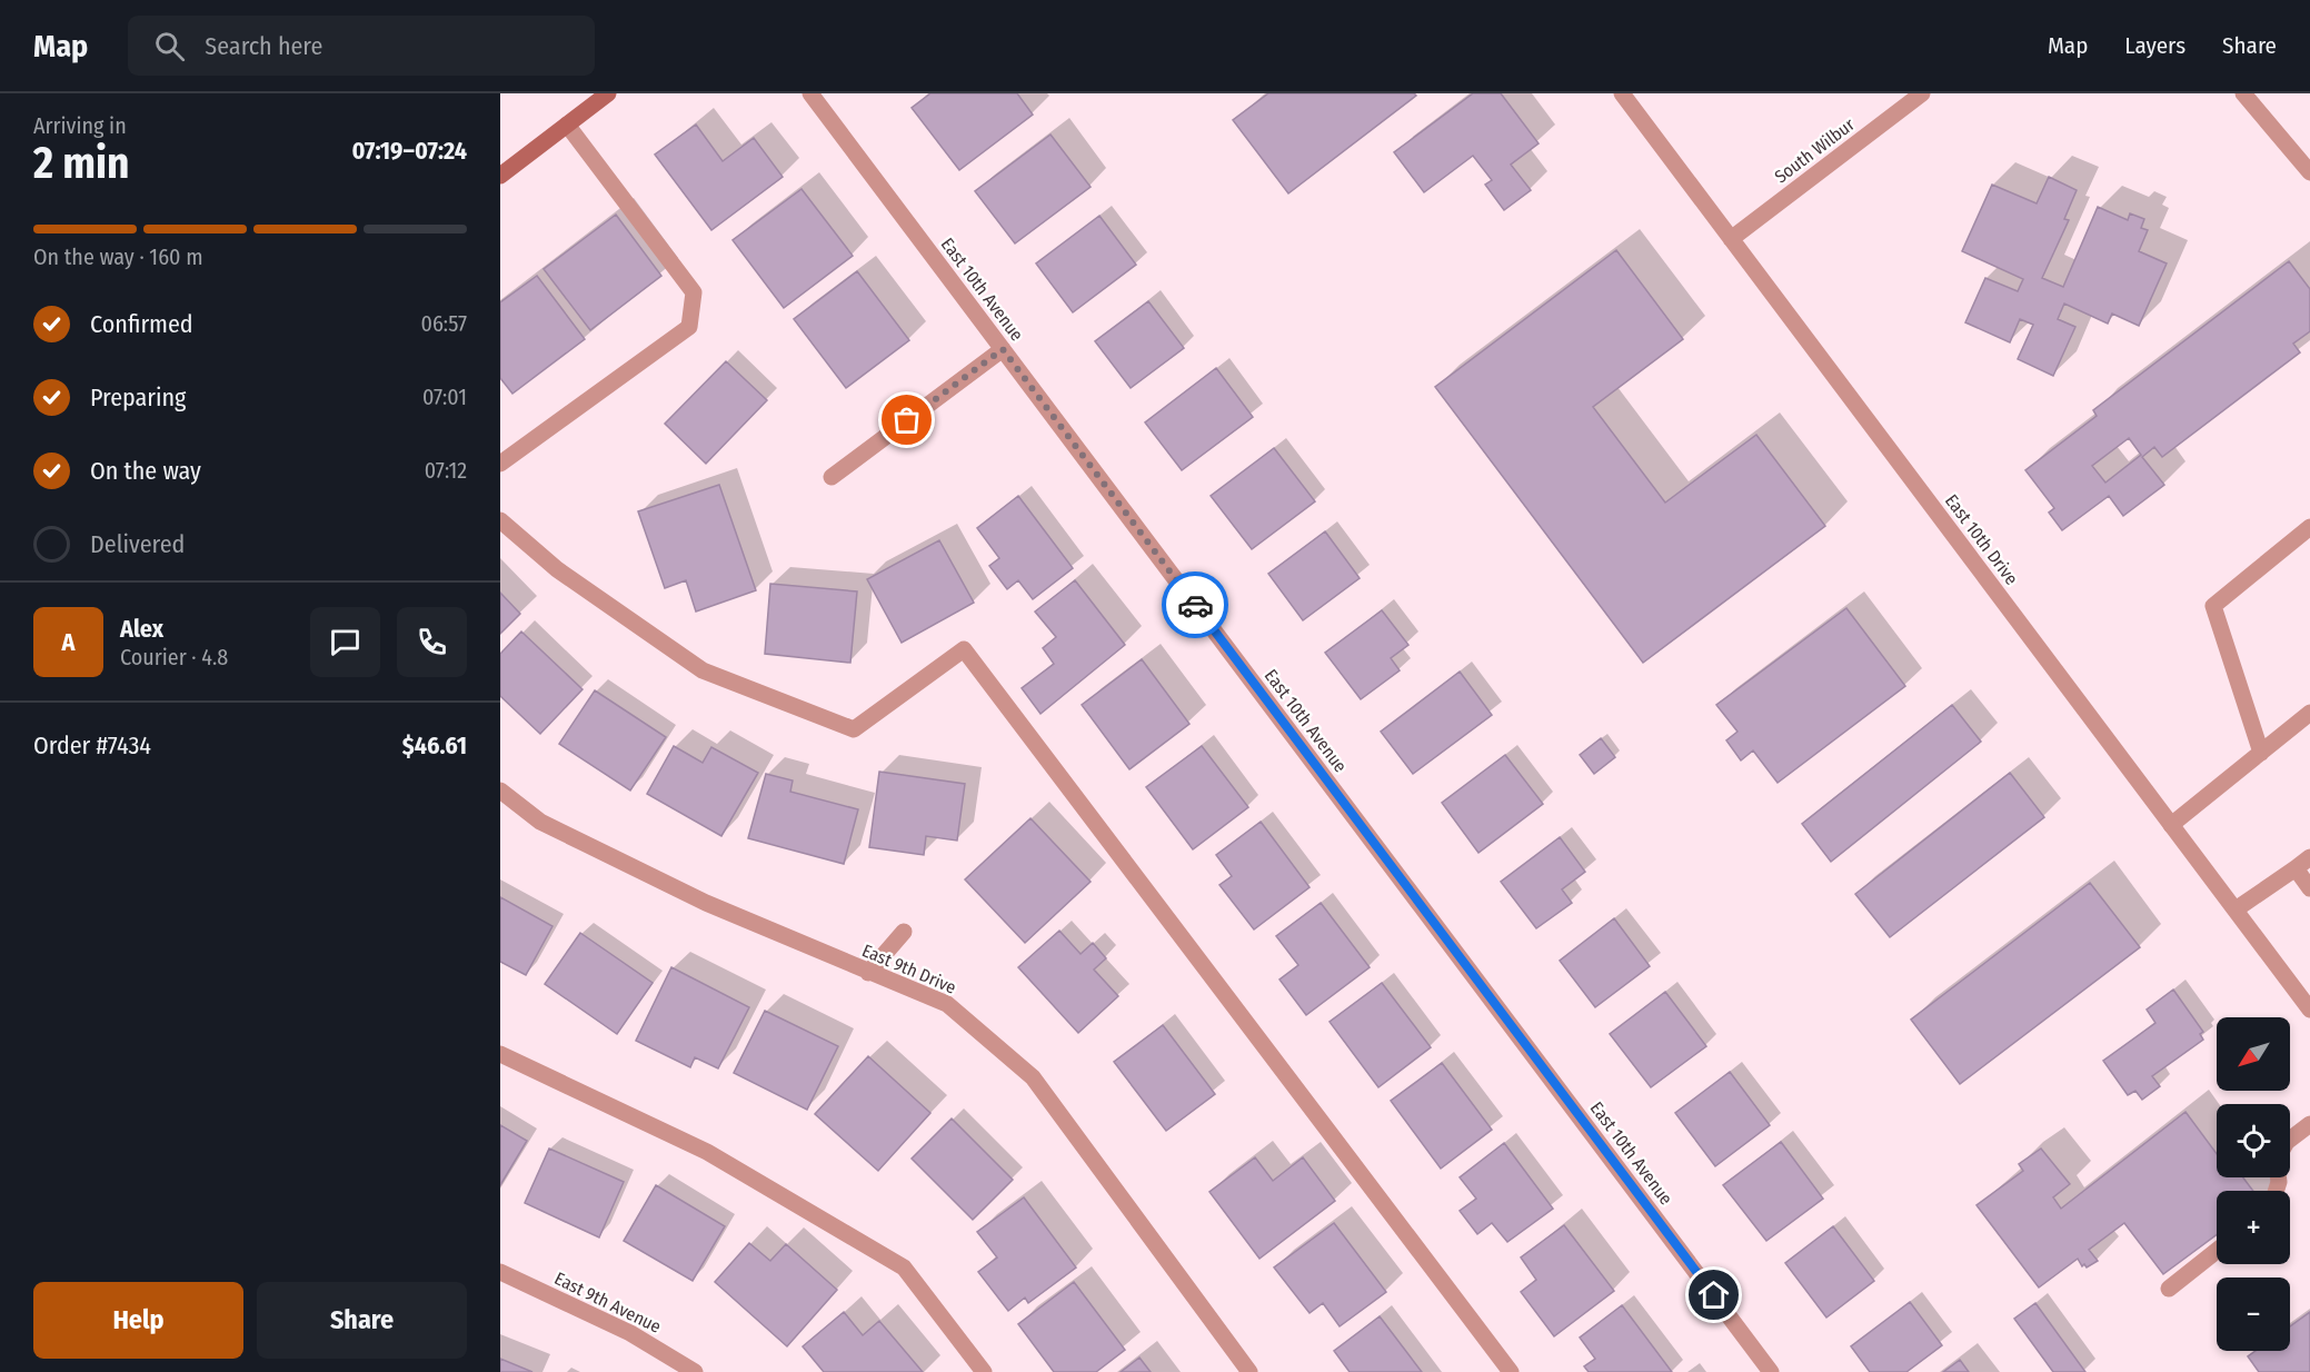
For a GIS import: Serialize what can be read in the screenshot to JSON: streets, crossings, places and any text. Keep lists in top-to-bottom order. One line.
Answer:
{"streets":{"street":["South Wilbur","East 10th Avenue","East 10th Drive","East 9th Drive","East 9th Avenue"]},"crossings":[["South Wilbur","East 10th Drive"]],"north":"bottom left","page":{"header":"Map","search":"Search here","nav":["Map","Layers","Share"],"heading":["2 min","Arriving in","07:19–07:24"],"panel":["Alex","Courier · 4.8","Order #7434","$46.61"],"bar":"On the way · 160 m","list":[["Confirmed","06:57"],["Preparing","07:01"],["On the way","07:12"],"Delivered"],"round":"A","map_buttons":["+","−"],"buttons":["Help","Share"]}}
